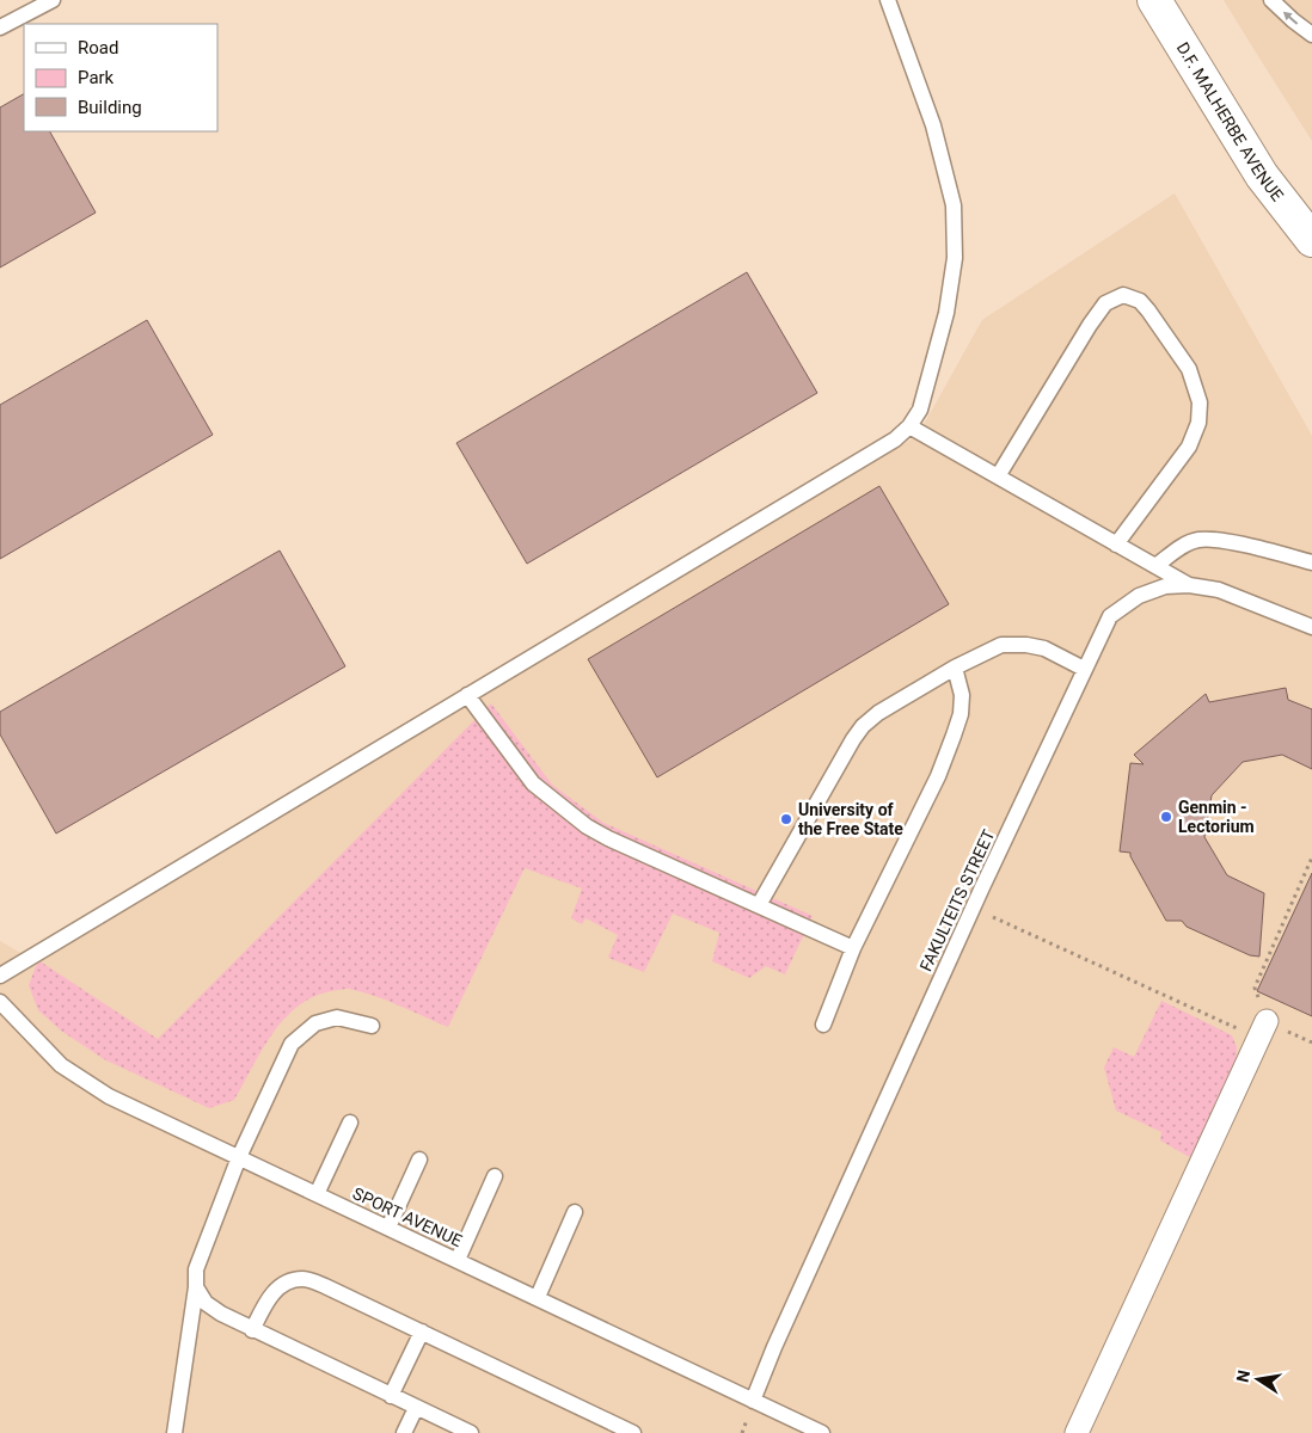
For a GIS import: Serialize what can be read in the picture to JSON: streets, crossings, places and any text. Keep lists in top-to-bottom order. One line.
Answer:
{"streets":{"street":["D.F. MALHERBE AVENUE"],"lane":["FAKULTEITS STREET","SPORT AVENUE"]},"crossings":[["FAKULTEITS STREET","SPORT AVENUE"]],"places":["Genmin - Lectorium","University of the Free State"],"legend":["Road","Park","Building"],"north":"left"}
